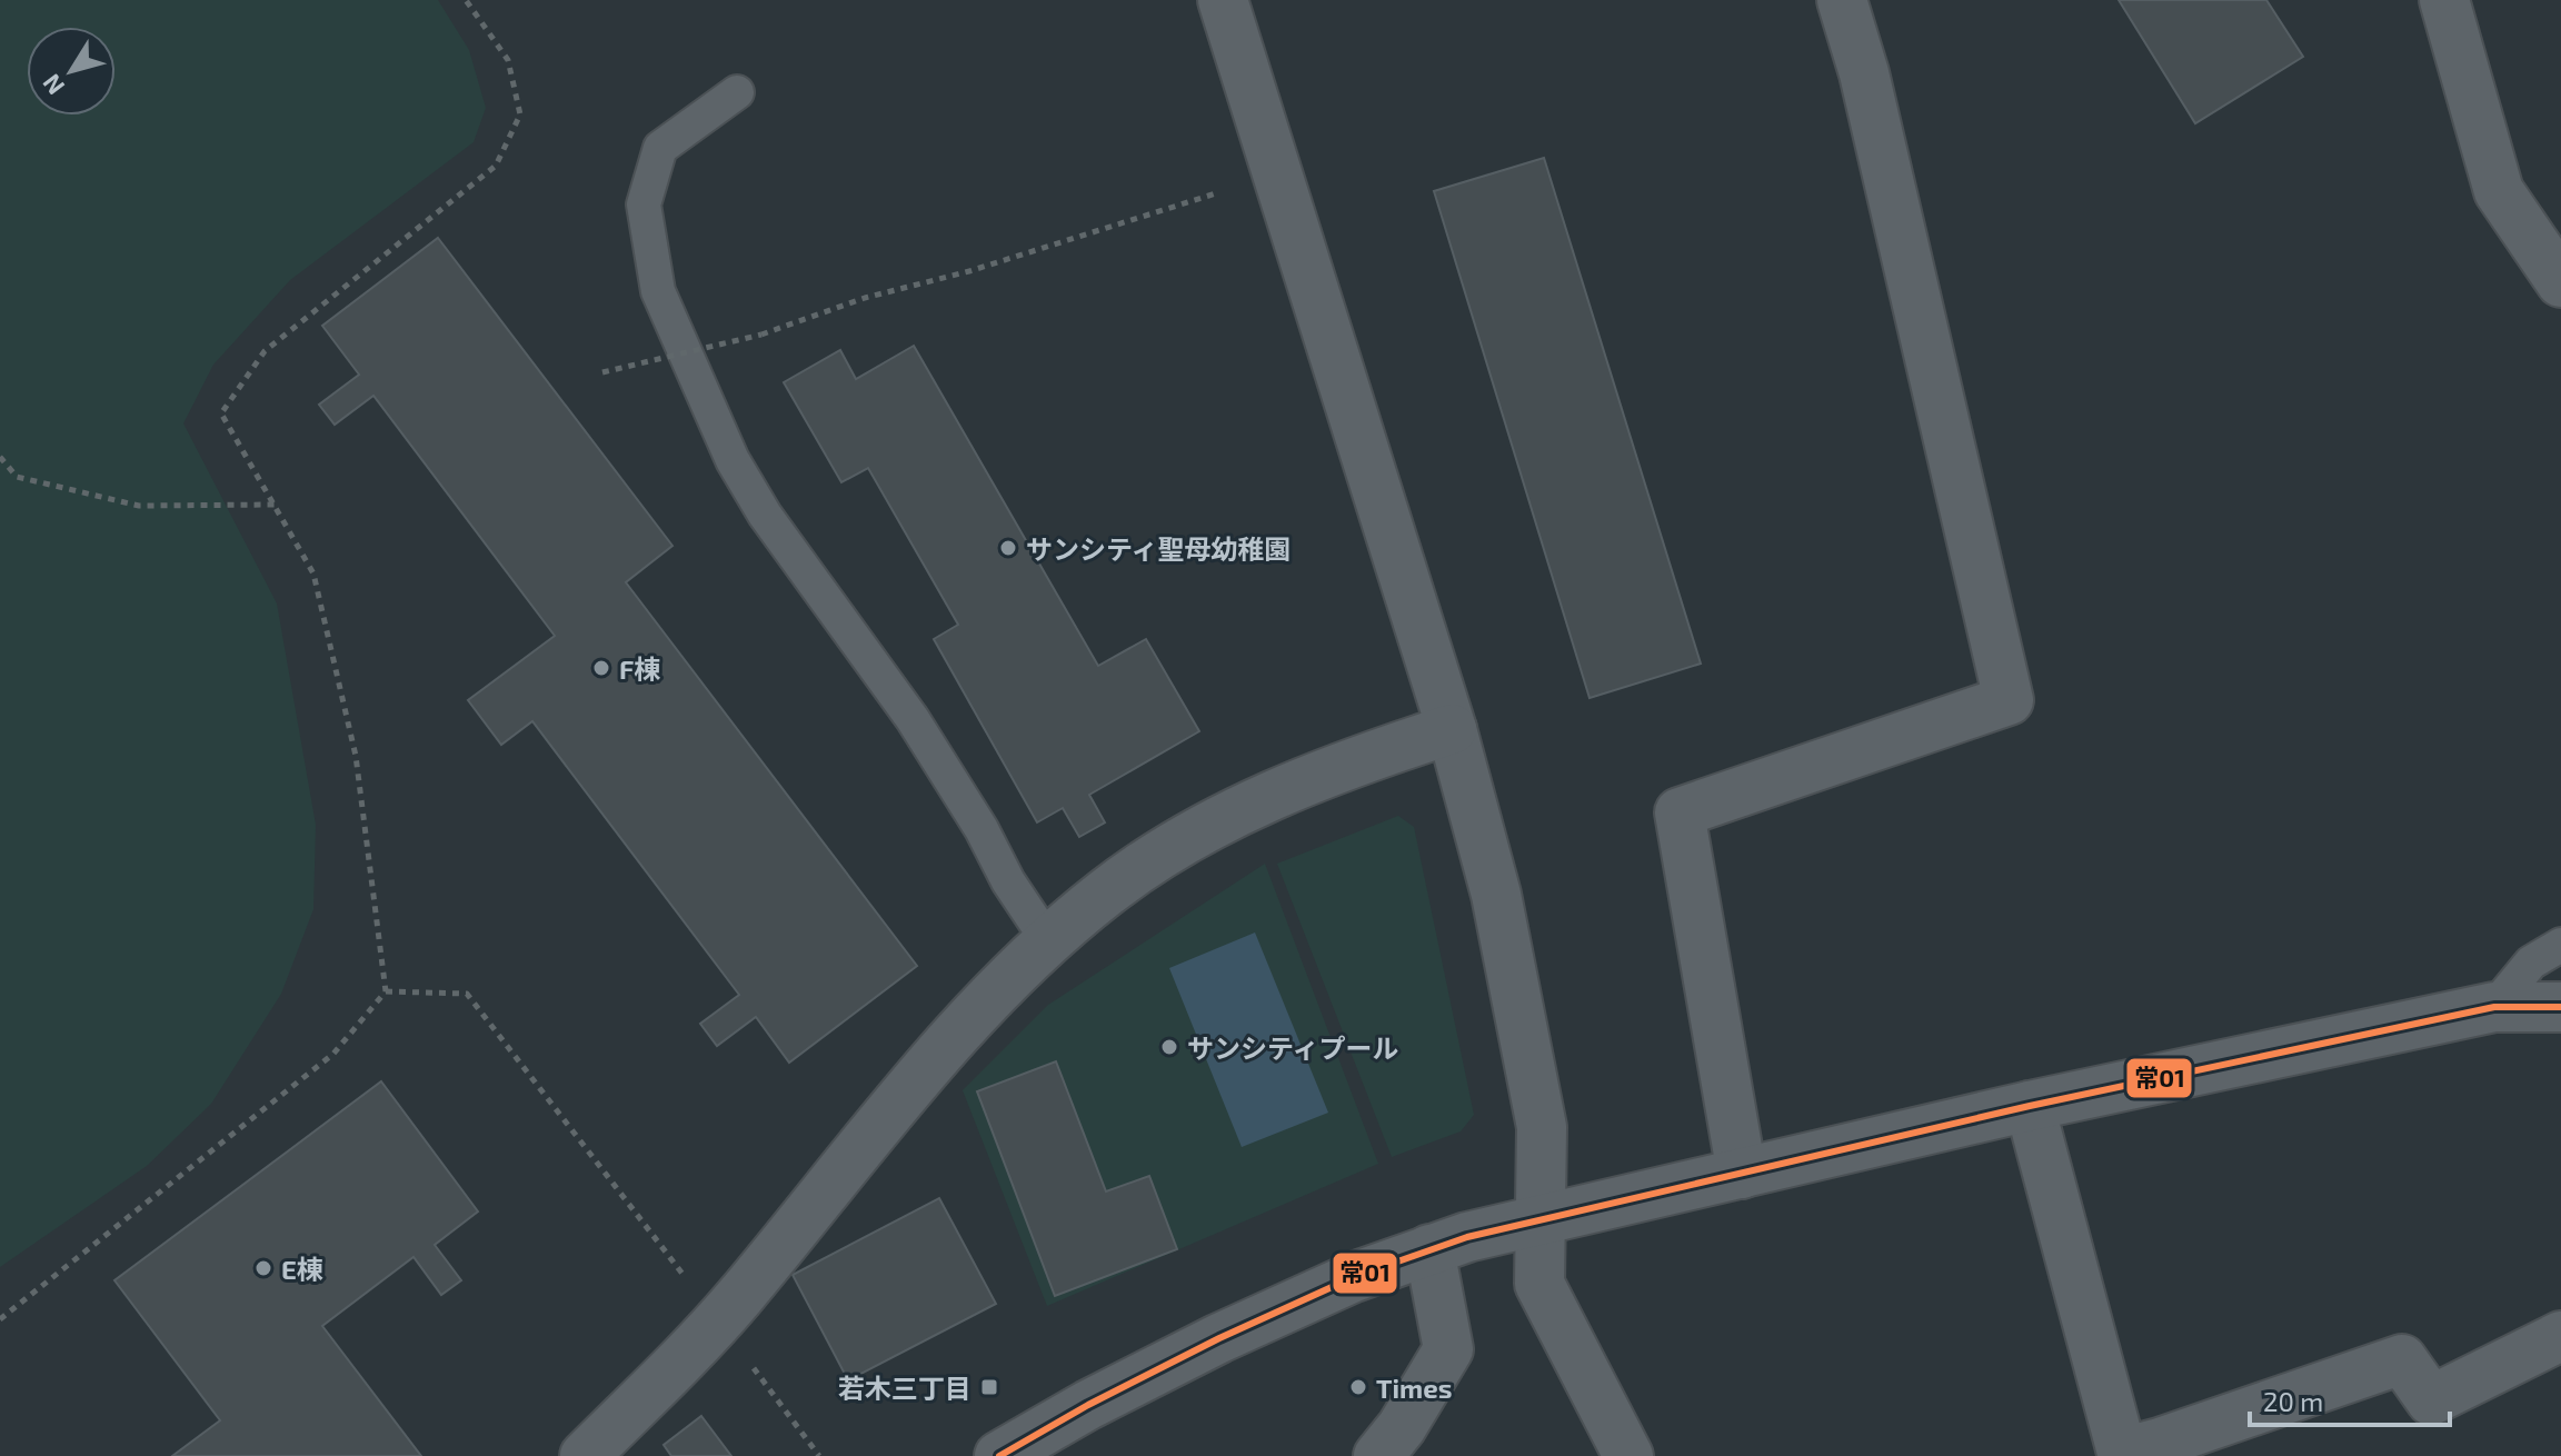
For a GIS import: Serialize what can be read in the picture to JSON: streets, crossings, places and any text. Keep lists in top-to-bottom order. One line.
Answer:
{"places":{"other":["サンシティ聖母幼稚園","F棟","サンシティプール","E棟","Times"],"transit":["若木三丁目"]},"lines":["transit line 常01"],"scale_bar":"20 m","north":"bottom left"}
